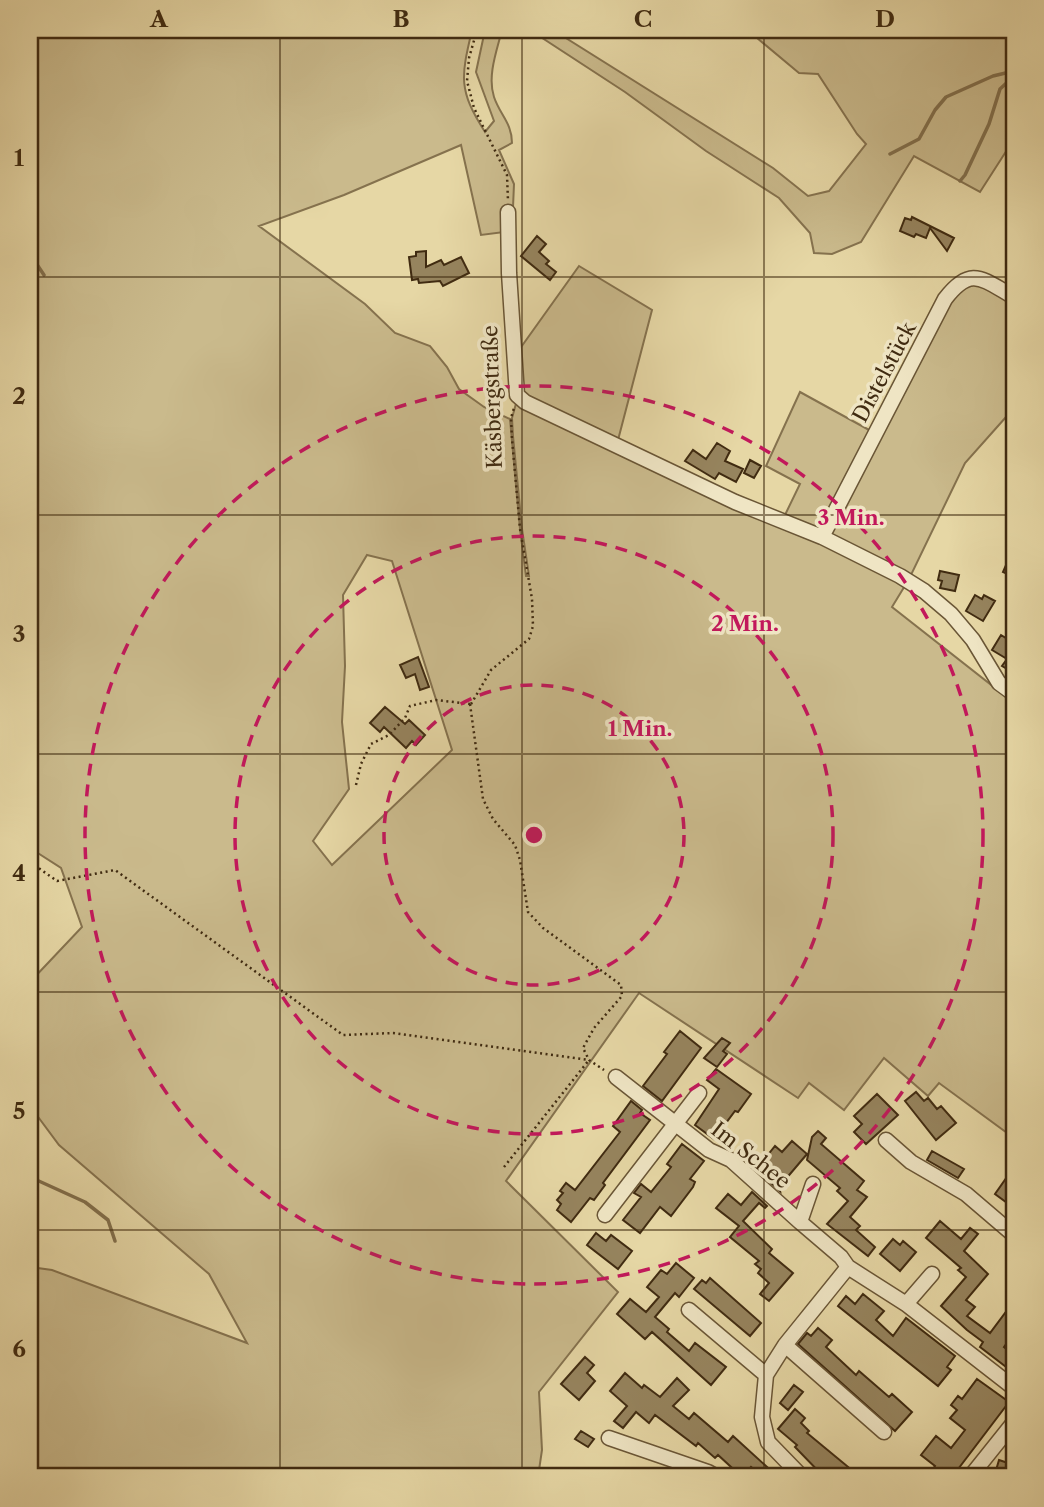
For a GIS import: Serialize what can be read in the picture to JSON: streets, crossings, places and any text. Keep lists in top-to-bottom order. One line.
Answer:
{"streets":{"street":["Distelstück","Käsbergstraße","Im Schee"]},"grid":{"columns":["A","B","C","D"],"rows":["1","2","3","4","5","6"]},"rings":["3 Min.","2 Min.","1 Min."]}
